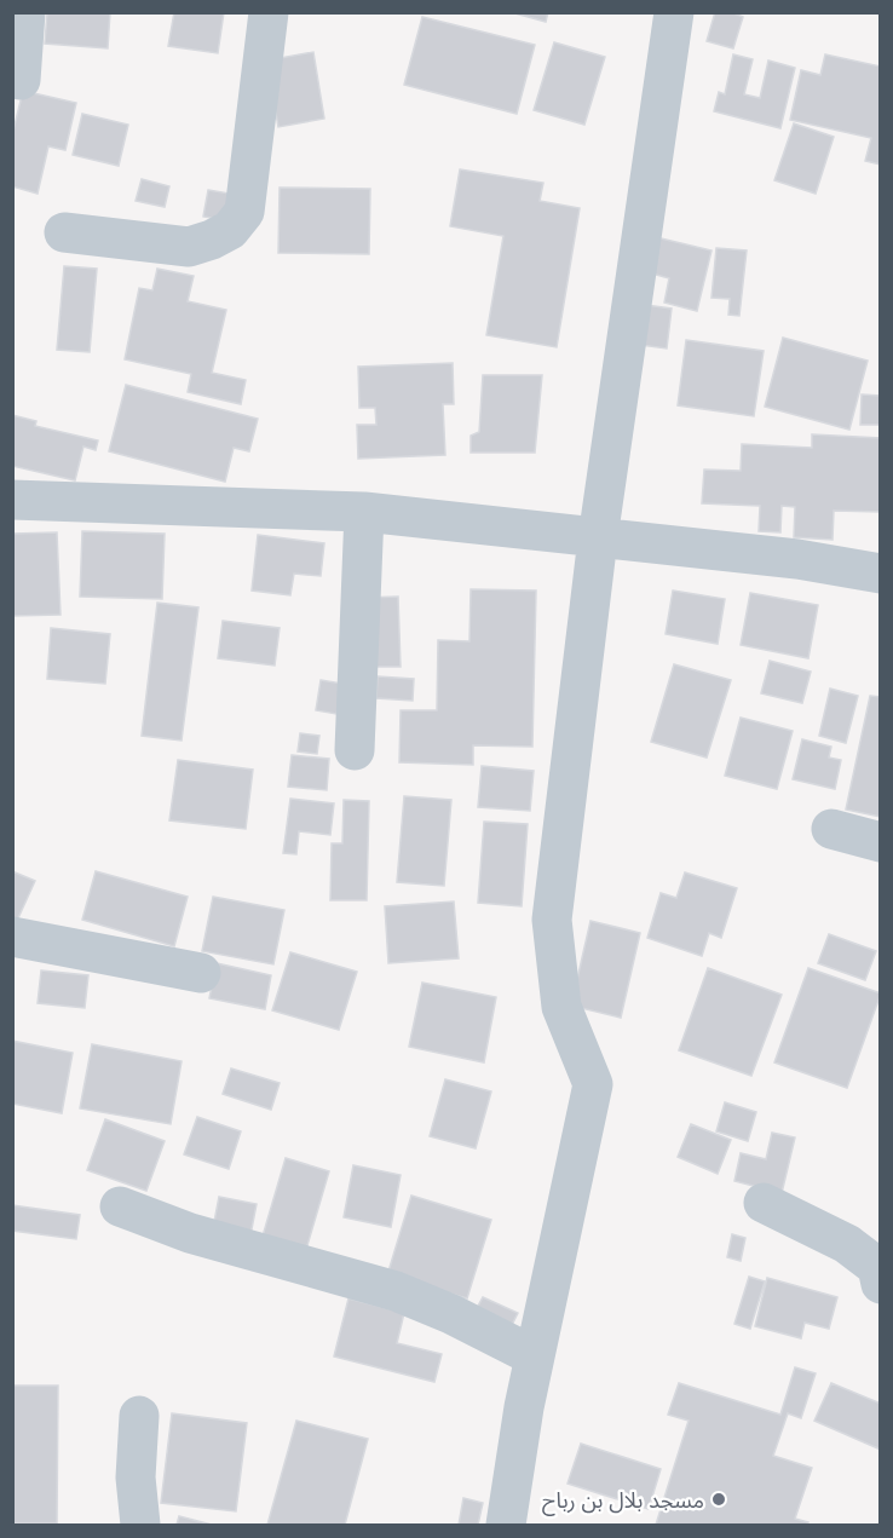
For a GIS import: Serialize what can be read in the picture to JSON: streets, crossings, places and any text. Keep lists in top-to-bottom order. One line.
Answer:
{"places":["مسجد بلال بن رباح"]}
